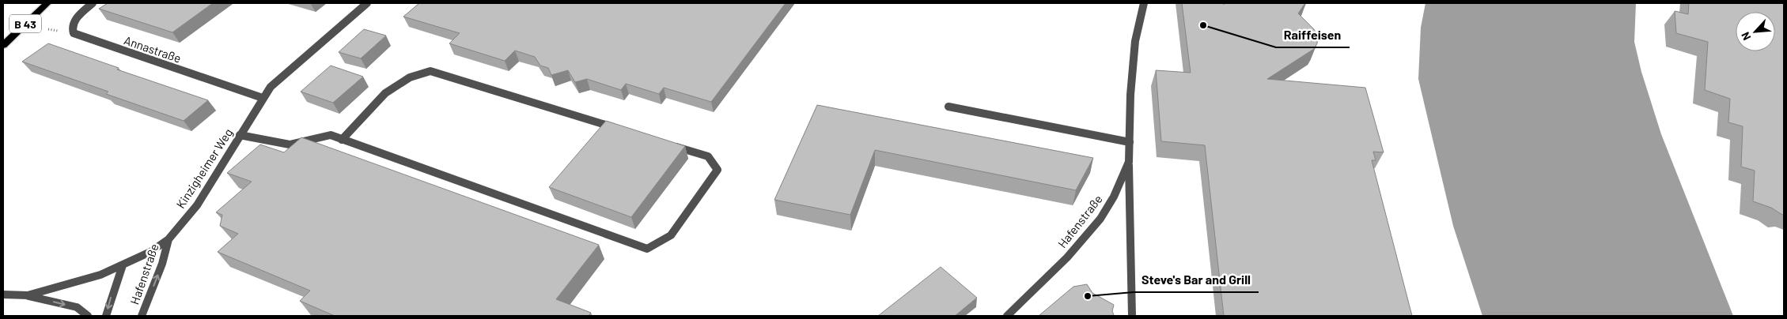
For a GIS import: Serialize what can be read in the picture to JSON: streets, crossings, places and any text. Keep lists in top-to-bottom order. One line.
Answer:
{"streets":{"main road":["B 43"],"street":["Annastraße","Kinzigheimer Weg","Hafenstraße"]},"crossings":[["Annastraße","Kinzigheimer Weg"],["Kinzigheimer Weg","Hafenstraße"]],"places":["Raiffeisen","Steve's Bar and Grill"],"north":"bottom left"}
